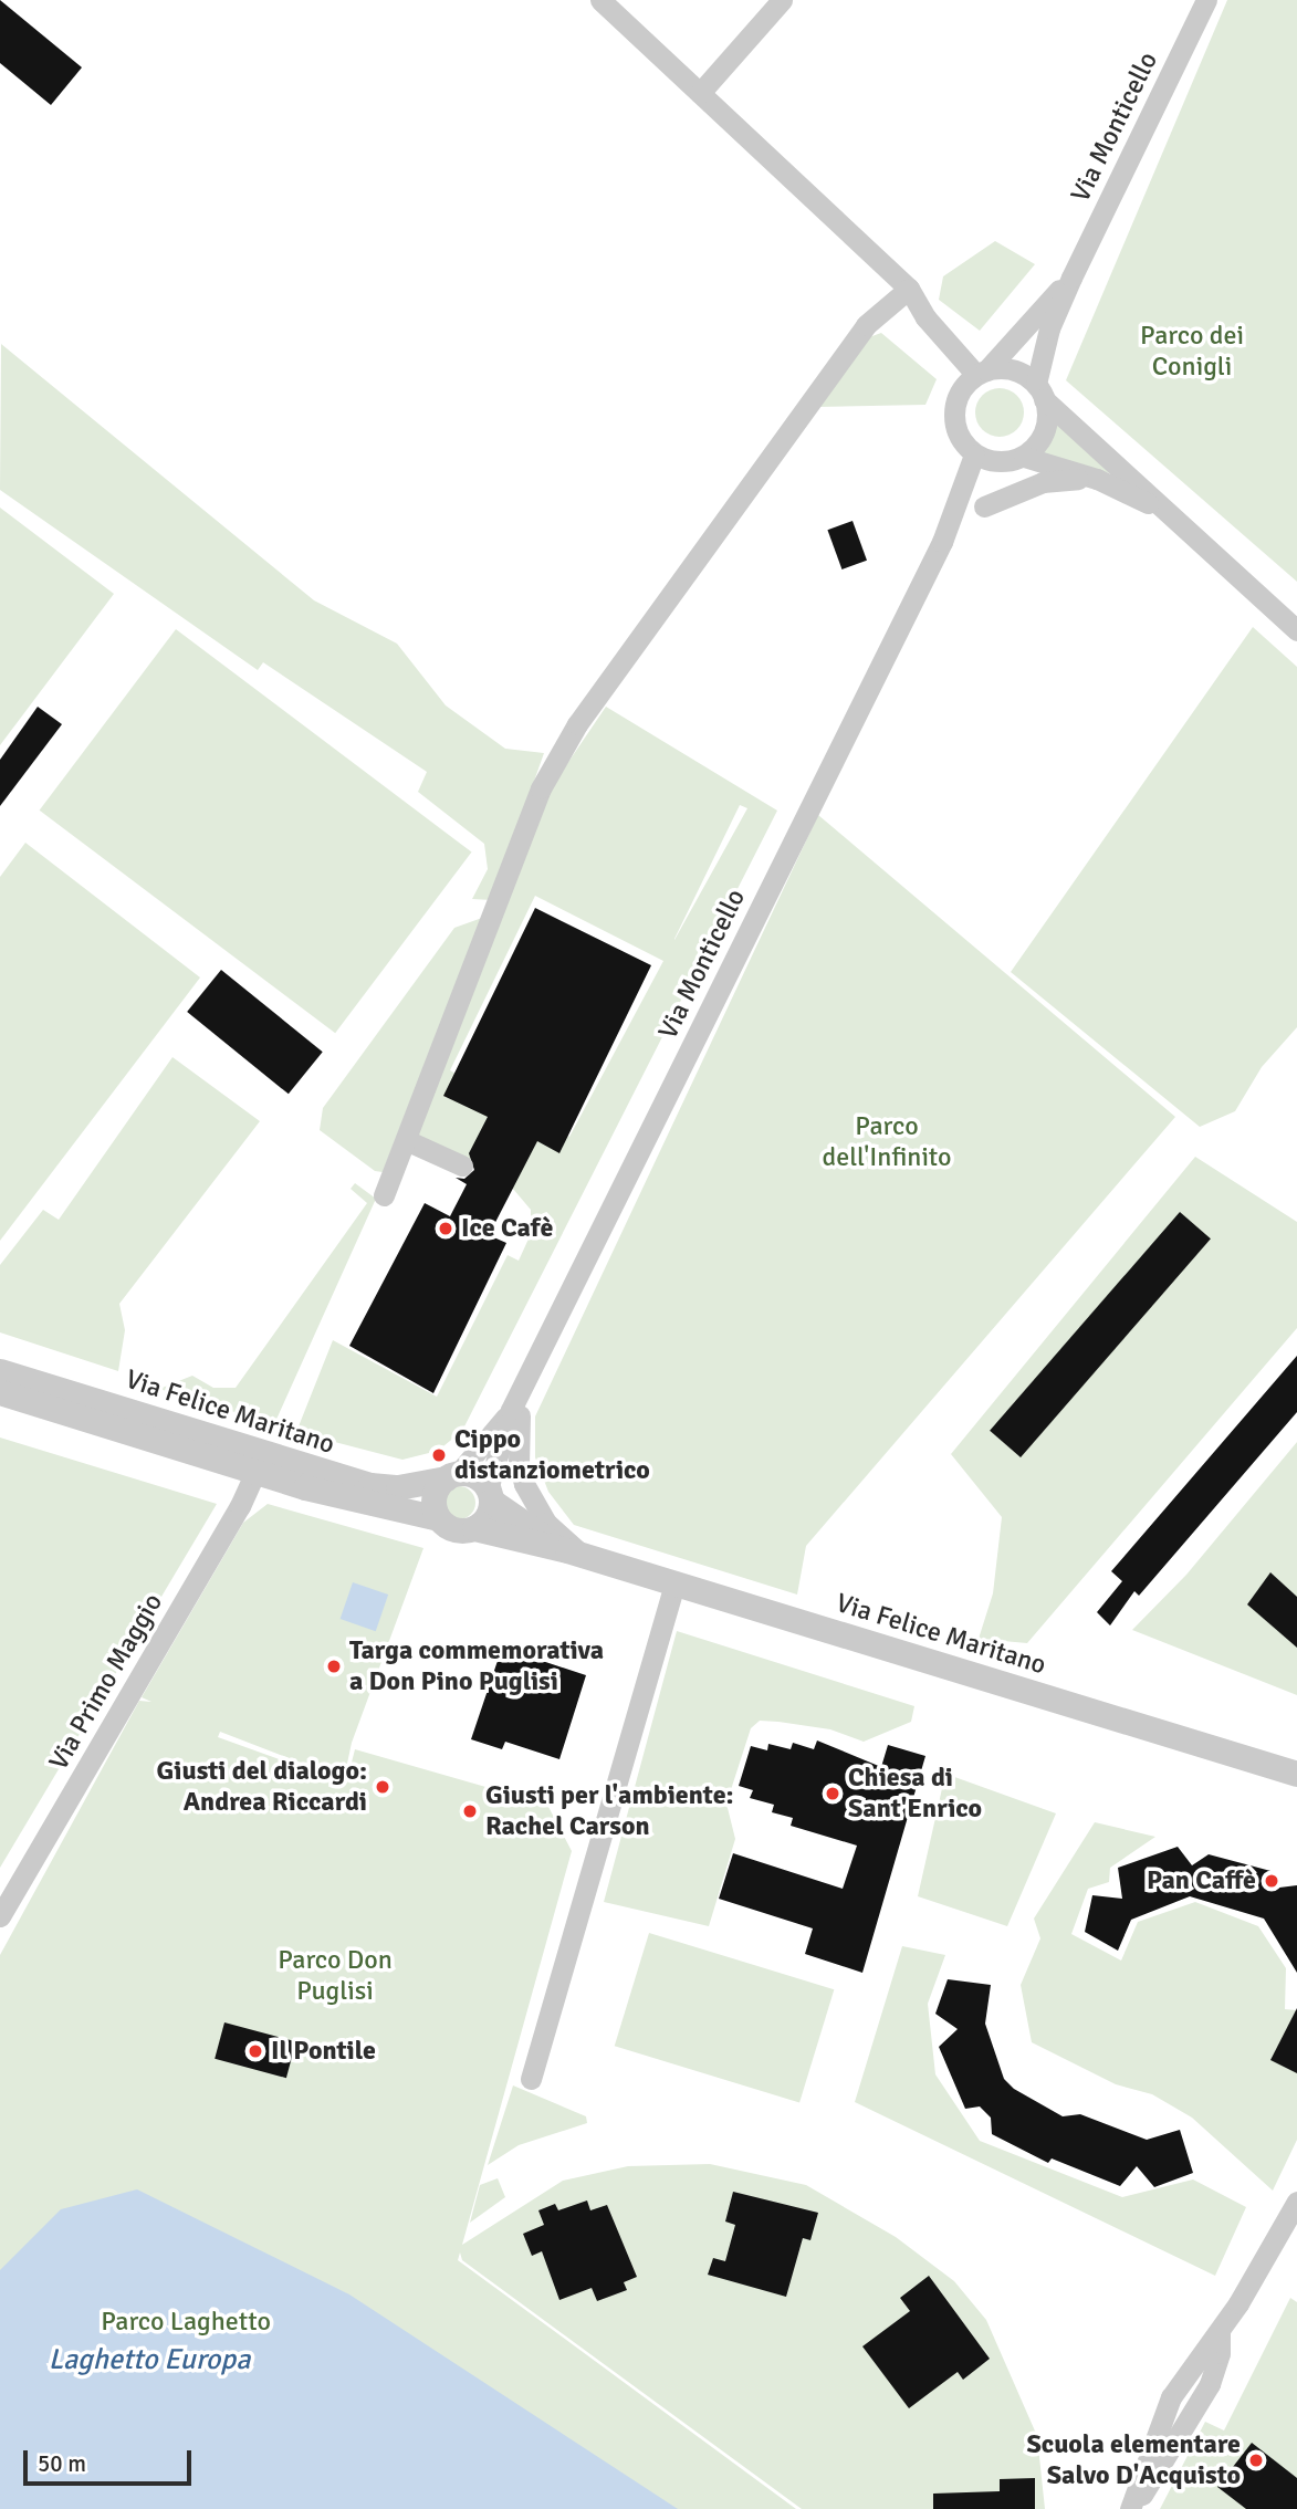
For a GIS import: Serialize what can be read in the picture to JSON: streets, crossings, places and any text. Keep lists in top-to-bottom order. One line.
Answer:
{"streets":{"street":["Via Monticello","Via Felice Maritano","Via Primo Maggio"]},"crossings":[["Via Monticello","Via Felice Maritano"],["Via Felice Maritano","Via Primo Maggio"]],"water":["Laghetto Europa"],"parks":["Parco dei Conigli","Parco dell'Infinito","Parco Don Puglisi","Parco Laghetto"],"places":["Ice Cafè","Cippo distanziometrico","Targa commemorativa a Don Pino Puglisi","Giusti del dialogo: Andrea Riccardi","Chiesa di Sant'Enrico","Giusti per l'ambiente: Rachel Carson","Pan Caffè","Il Pontile","Scuola elementare Salvo D'Acquisto"],"scale_bar":"50 m"}
